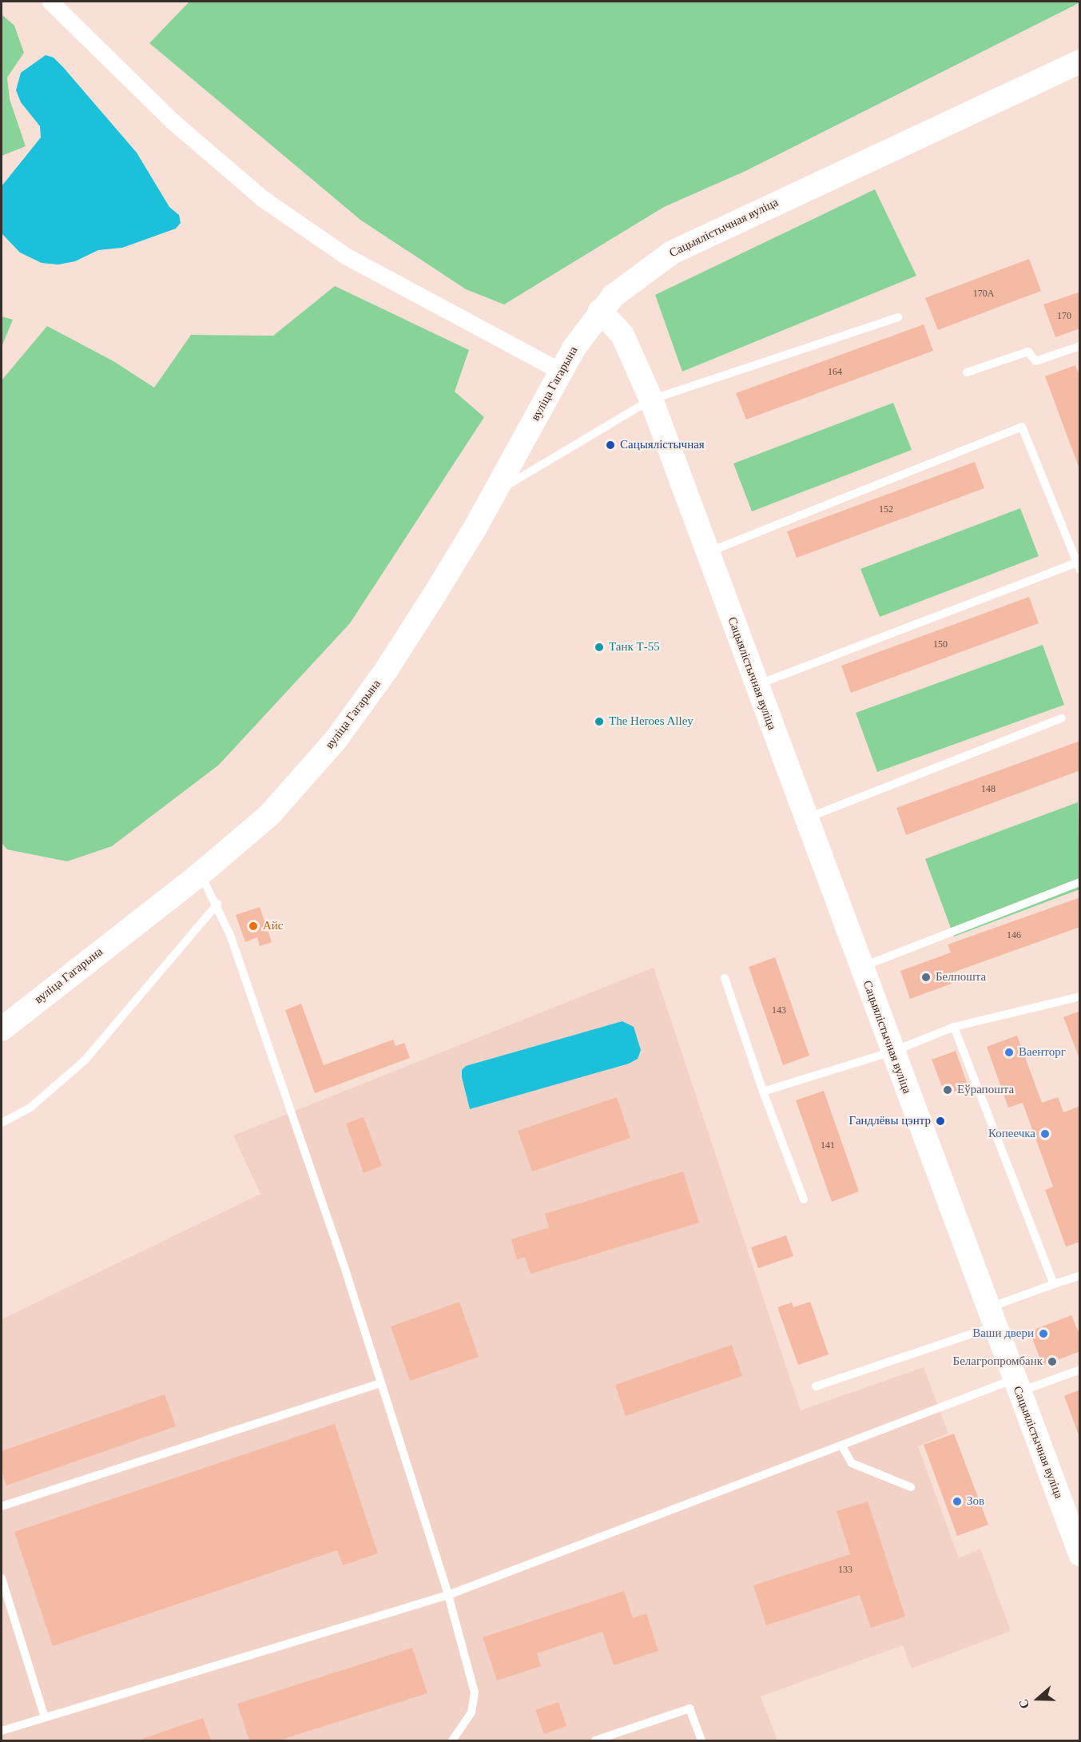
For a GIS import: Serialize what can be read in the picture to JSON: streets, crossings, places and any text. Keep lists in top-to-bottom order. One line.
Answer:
{"streets":{"main road":["Сацыялістычная вуліца","вуліца Гагарына"]},"crossings":[["Сацыялістычная вуліца","вуліца Гагарына"]],"places":["Сацыялістычная","Танк Т-55","The Heroes Alley","Айс","Белпошта","Ваенторг","Еўрапошта","Гандлёвы цэнтр","Копеечка","Ваши двери","Белагропромбанк","Зов"],"house_numbers":["170А","170","164","152","150","148","146","143","141","133"],"north":"left"}
